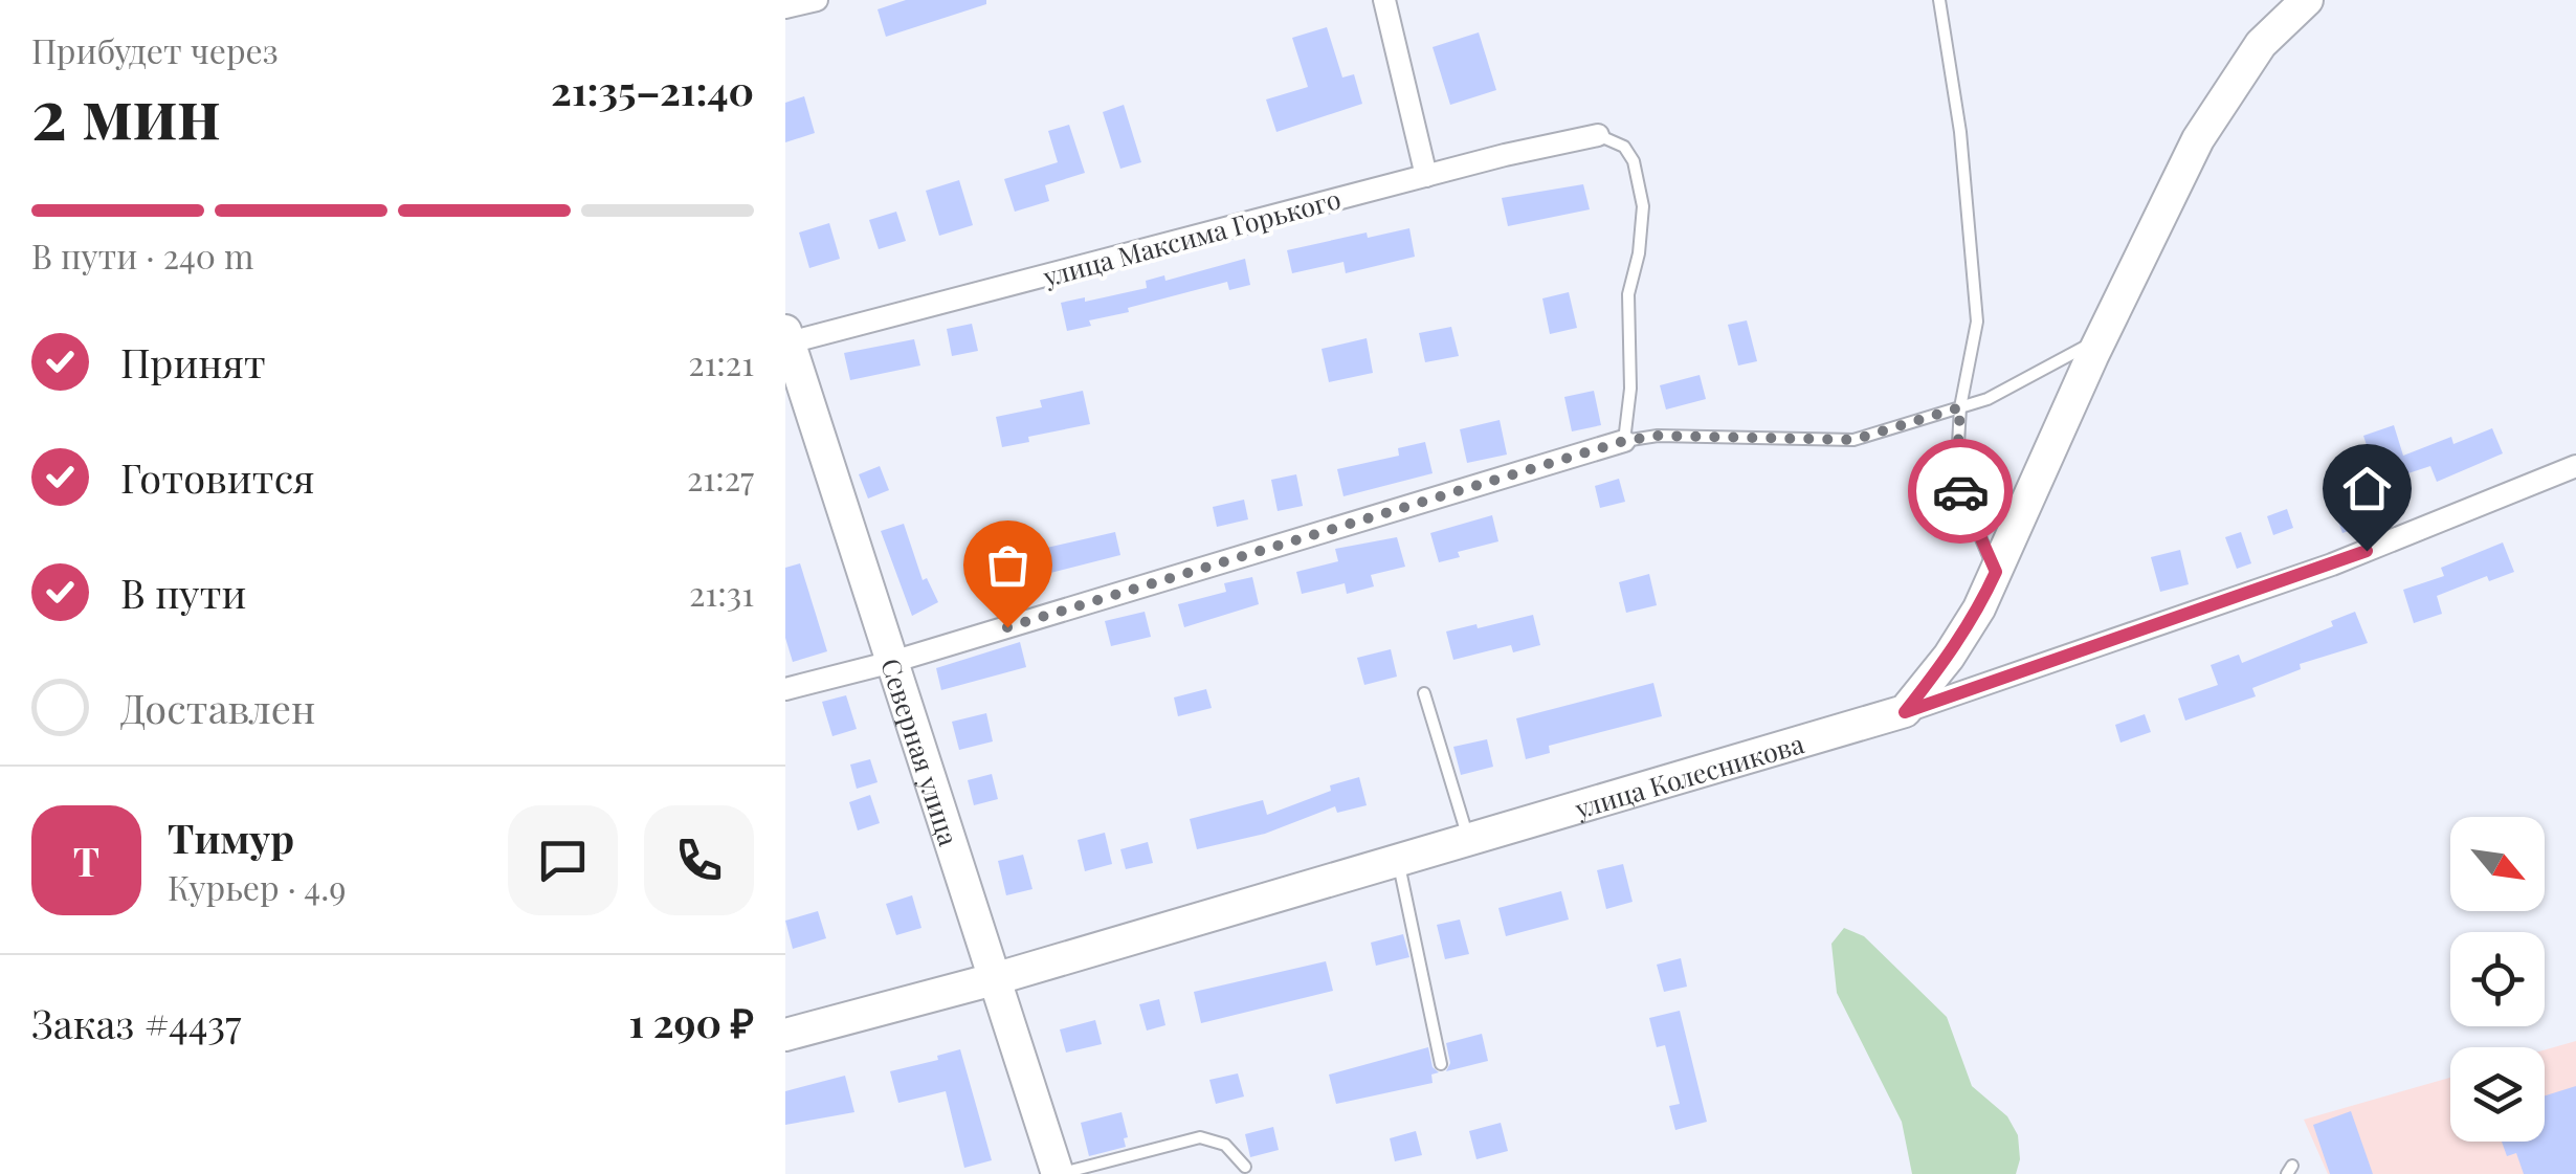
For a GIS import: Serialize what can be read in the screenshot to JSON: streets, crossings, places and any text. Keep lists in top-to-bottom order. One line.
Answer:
{"streets":{"street":["улица Максима Горького","Северная улица","улица Колесникова"]},"crossings":[["улица Максима Горького","Северная улица"],["Северная улица","улица Колесникова"]],"north":"bottom right","page":{"heading":["2 мин","Прибудет через","21:35–21:40"],"panel":["Тимур","Курьер · 4.9","Заказ #4437","1 290 ₽"],"bar":"В пути · 240 m","list":[["Принят","21:21"],["Готовится","21:27"],["В пути","21:31"],"Доставлен"],"round":"Т"}}
